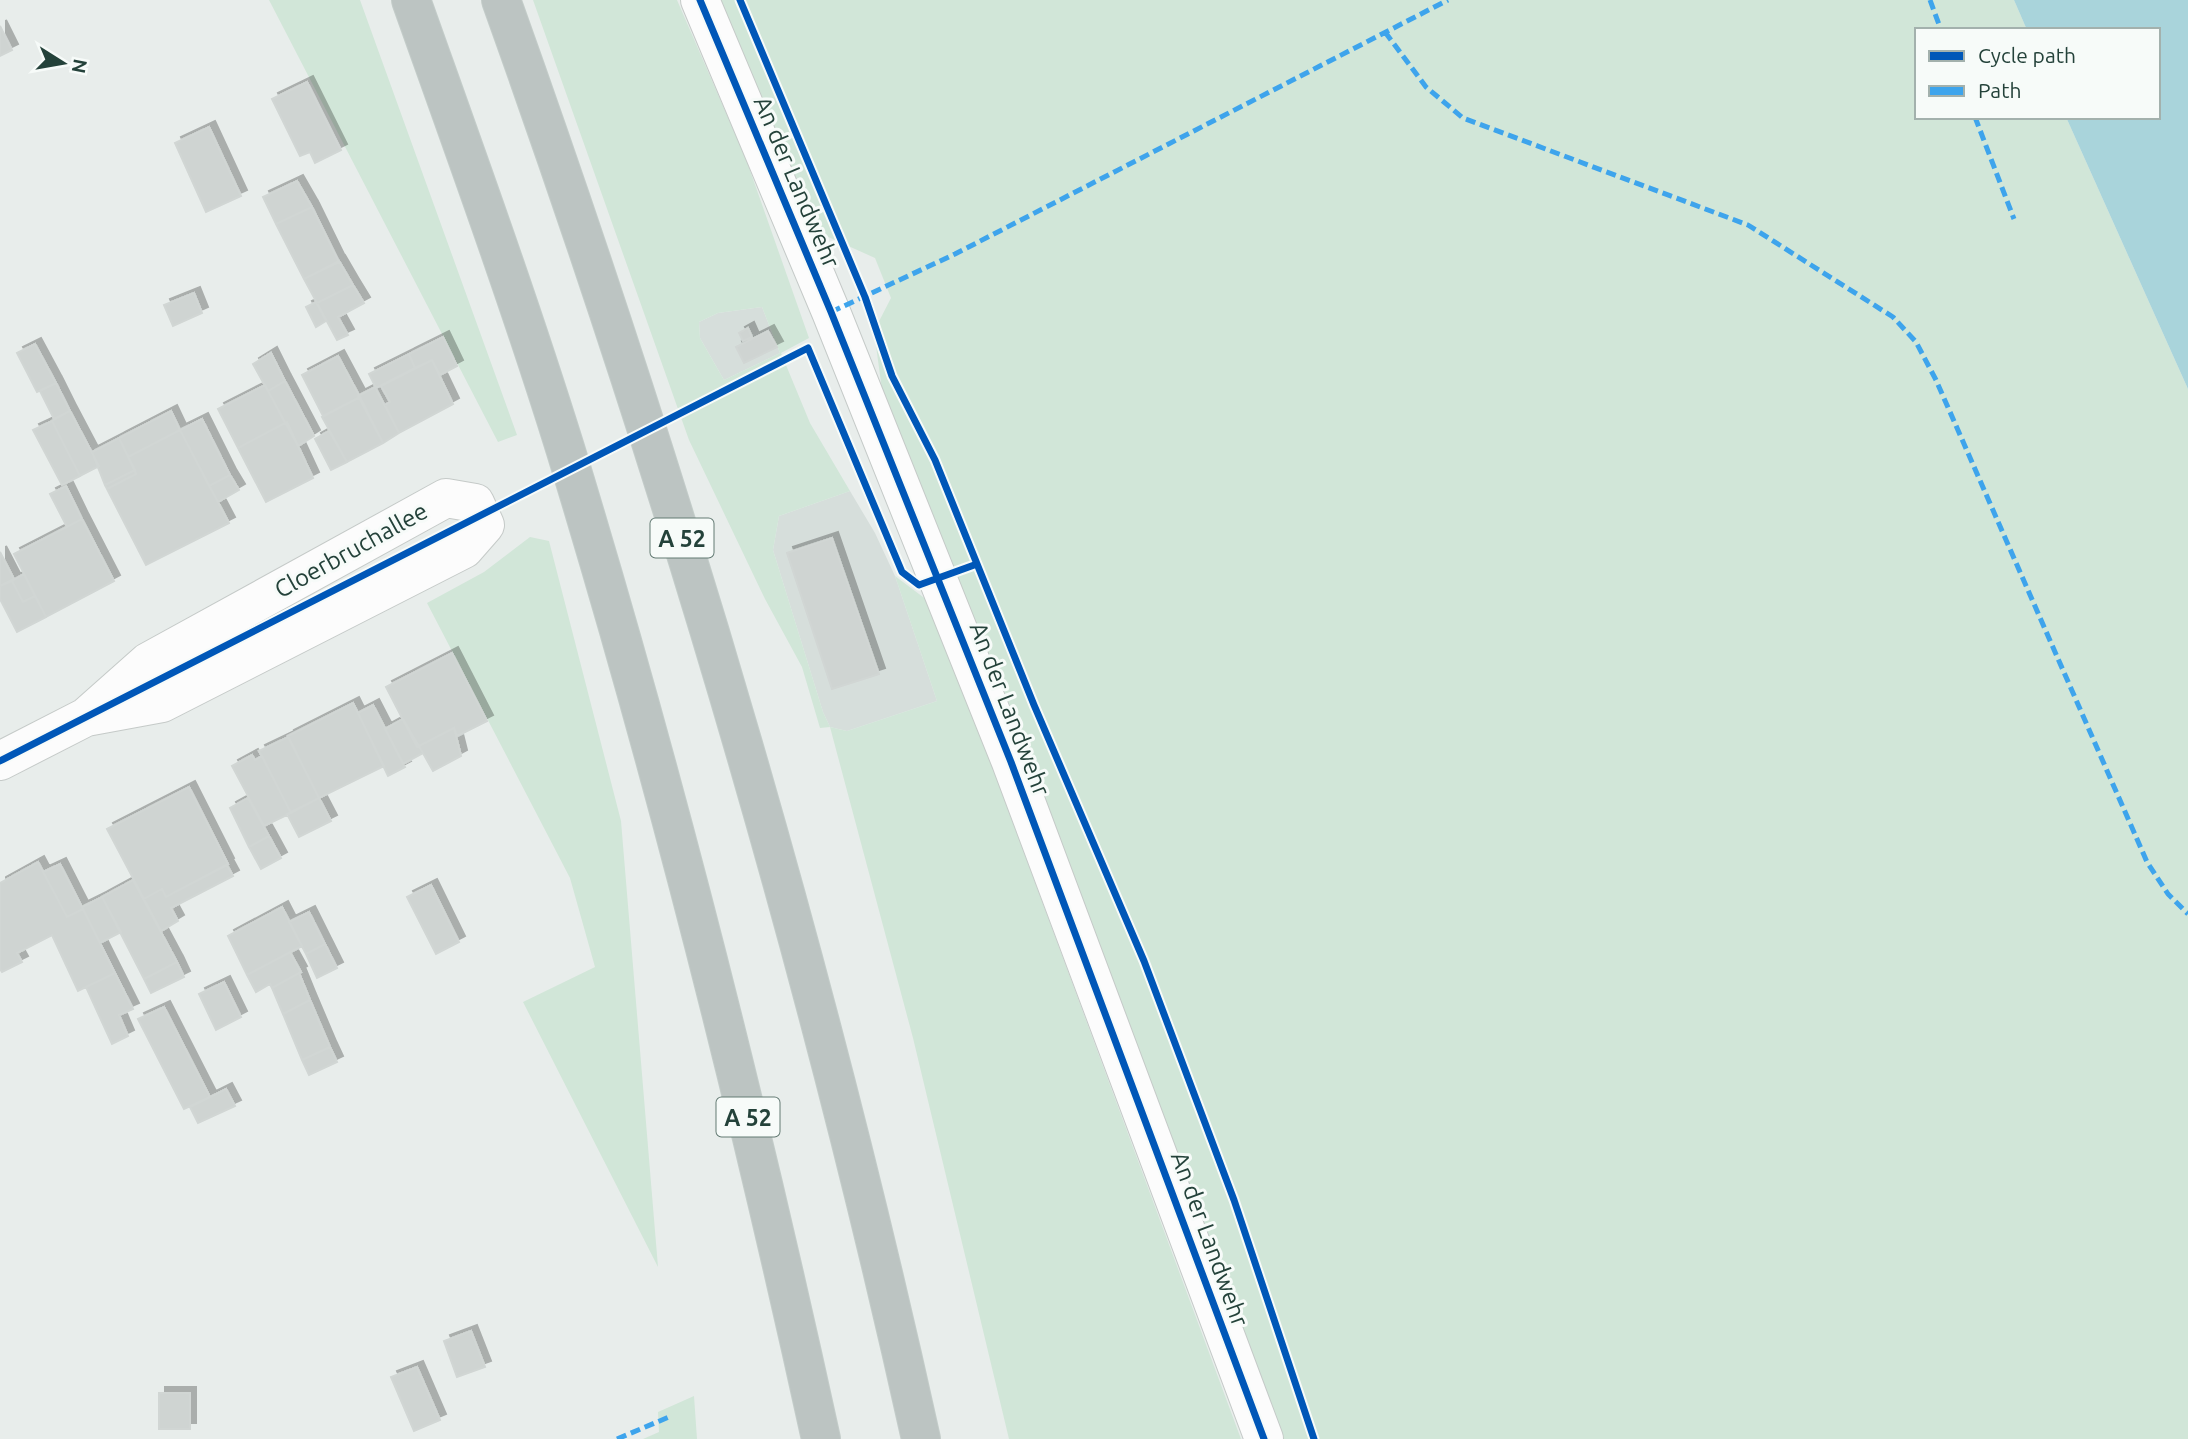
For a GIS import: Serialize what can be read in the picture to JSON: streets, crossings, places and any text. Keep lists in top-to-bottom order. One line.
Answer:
{"streets":{"highway":["A 52"],"street":["An der Landwehr","Cloerbruchallee"]},"legend":["Cycle path","Path"],"north":"right"}
